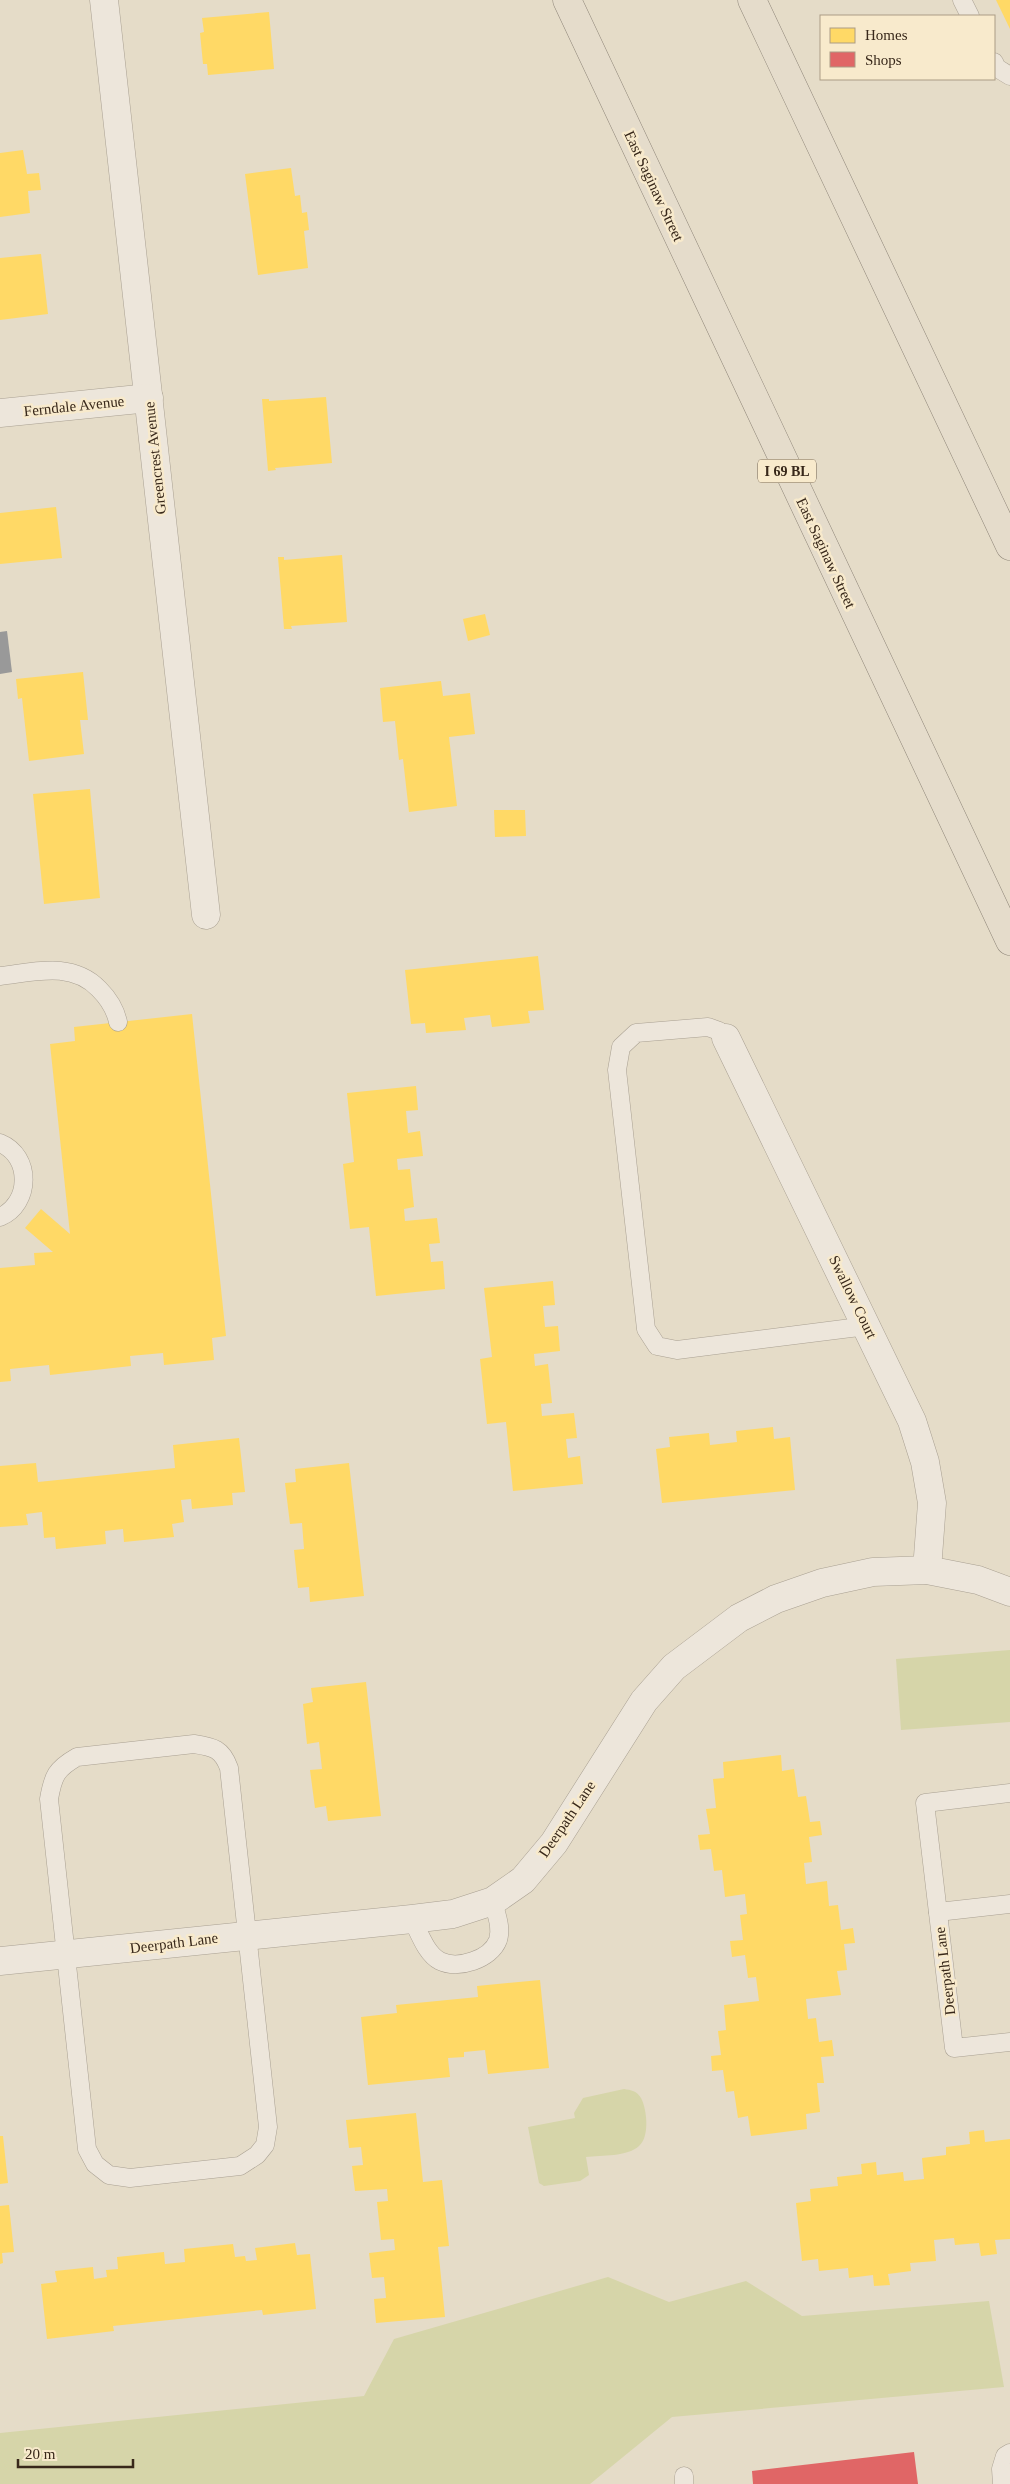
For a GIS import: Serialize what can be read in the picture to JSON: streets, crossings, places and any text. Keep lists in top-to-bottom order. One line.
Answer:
{"streets":{"main road":["East Saginaw Street","I 69 BL"],"street":["Ferndale Avenue","Greencrest Avenue","Swallow Court","Deerpath Lane"]},"crossings":[["Ferndale Avenue","Greencrest Avenue"],["Swallow Court","Deerpath Lane"]],"legend":["Homes","Shops"],"scale_bar":"20 m"}
